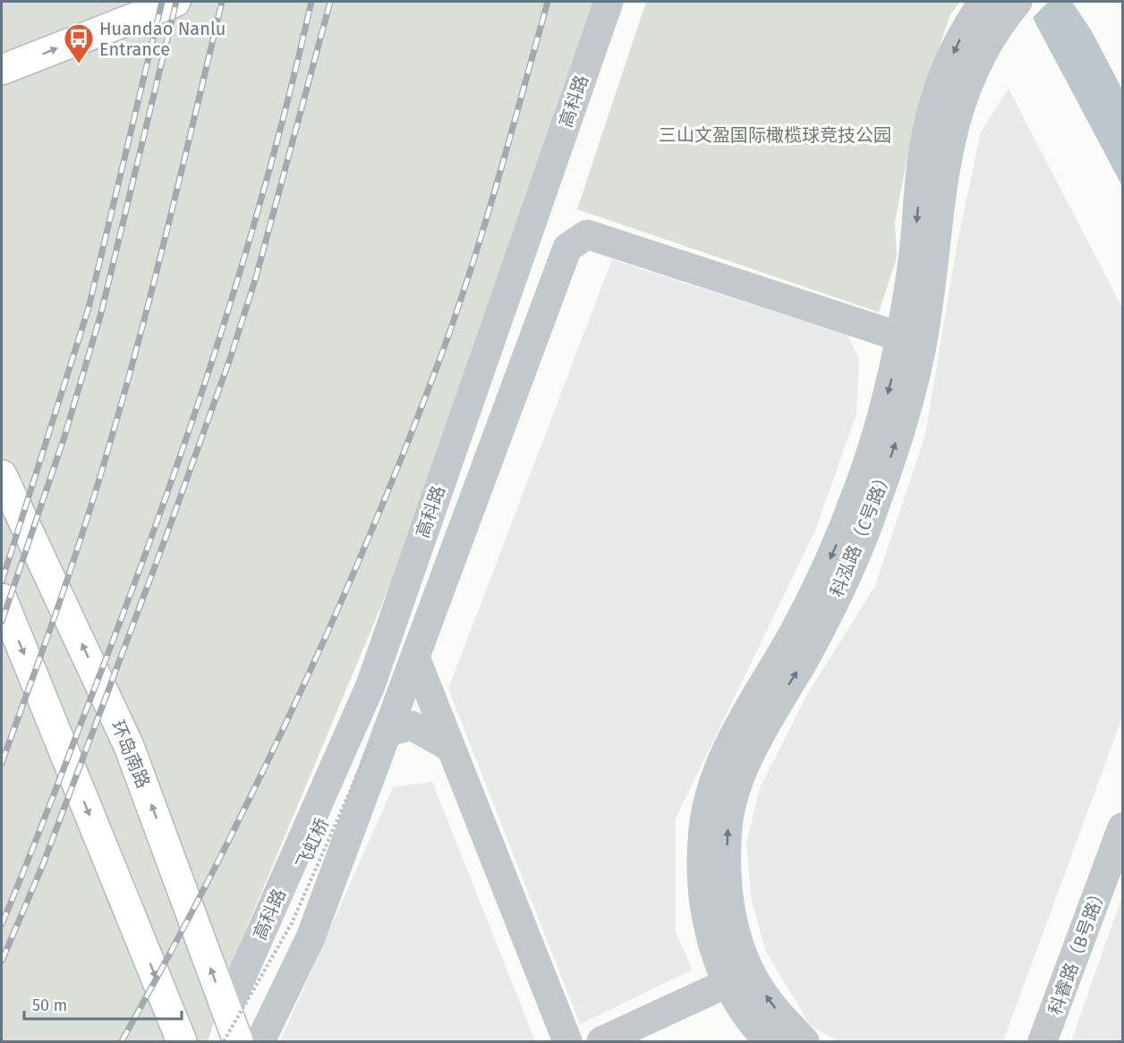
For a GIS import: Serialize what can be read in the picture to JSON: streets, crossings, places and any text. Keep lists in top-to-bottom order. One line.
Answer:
{"streets":{"main road":["环岛南路"],"street":["高科路","科泓路（C号路）","科睿路（B号路）"],"path":["飞虹桥"]},"crossings":[["高科路","环岛南路"],["高科路","飞虹桥"],["环岛南路","飞虹桥"]],"parks":["三山文盈国际橄榄球竞技公园"],"places":{"bus stop":["Huandao Nanlu Entrance"]},"scale_bar":"50 m"}
